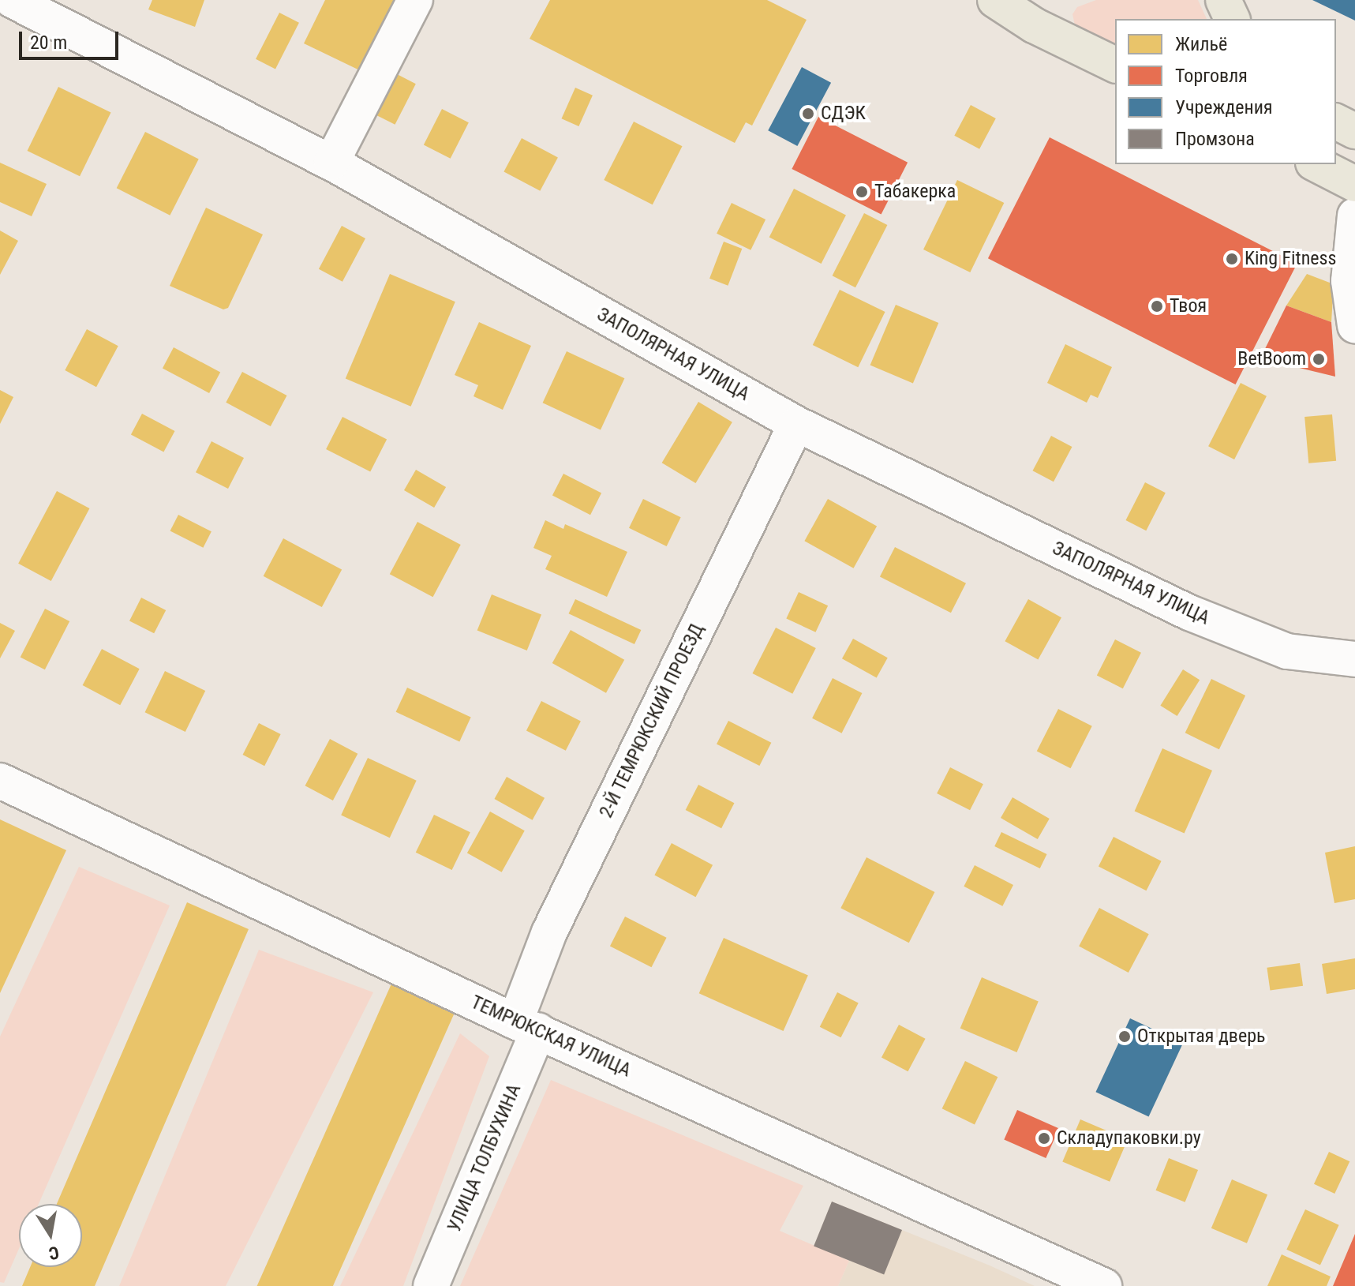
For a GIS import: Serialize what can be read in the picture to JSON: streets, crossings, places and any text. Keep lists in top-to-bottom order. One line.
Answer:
{"streets":{"street":["ЗАПОЛЯРНАЯ УЛИЦА","2-Й ТЕМРЮКСКИЙ ПРОЕЗД","ТЕМРЮКСКАЯ УЛИЦА","УЛИЦА ТОЛБУХИНА"]},"crossings":[["ЗАПОЛЯРНАЯ УЛИЦА","2-Й ТЕМРЮКСКИЙ ПРОЕЗД"],["2-Й ТЕМРЮКСКИЙ ПРОЕЗД","ТЕМРЮКСКАЯ УЛИЦА"],["2-Й ТЕМРЮКСКИЙ ПРОЕЗД","УЛИЦА ТОЛБУХИНА"],["ТЕМРЮКСКАЯ УЛИЦА","УЛИЦА ТОЛБУХИНА"]],"places":["СДЭК","Табакерка","King Fitness","Твоя","BetBoom","Открытая дверь","Складупаковки.ру"],"legend":["Жильё","Торговля","Учреждения","Промзона"],"scale_bar":"20 m","north":"bottom"}
